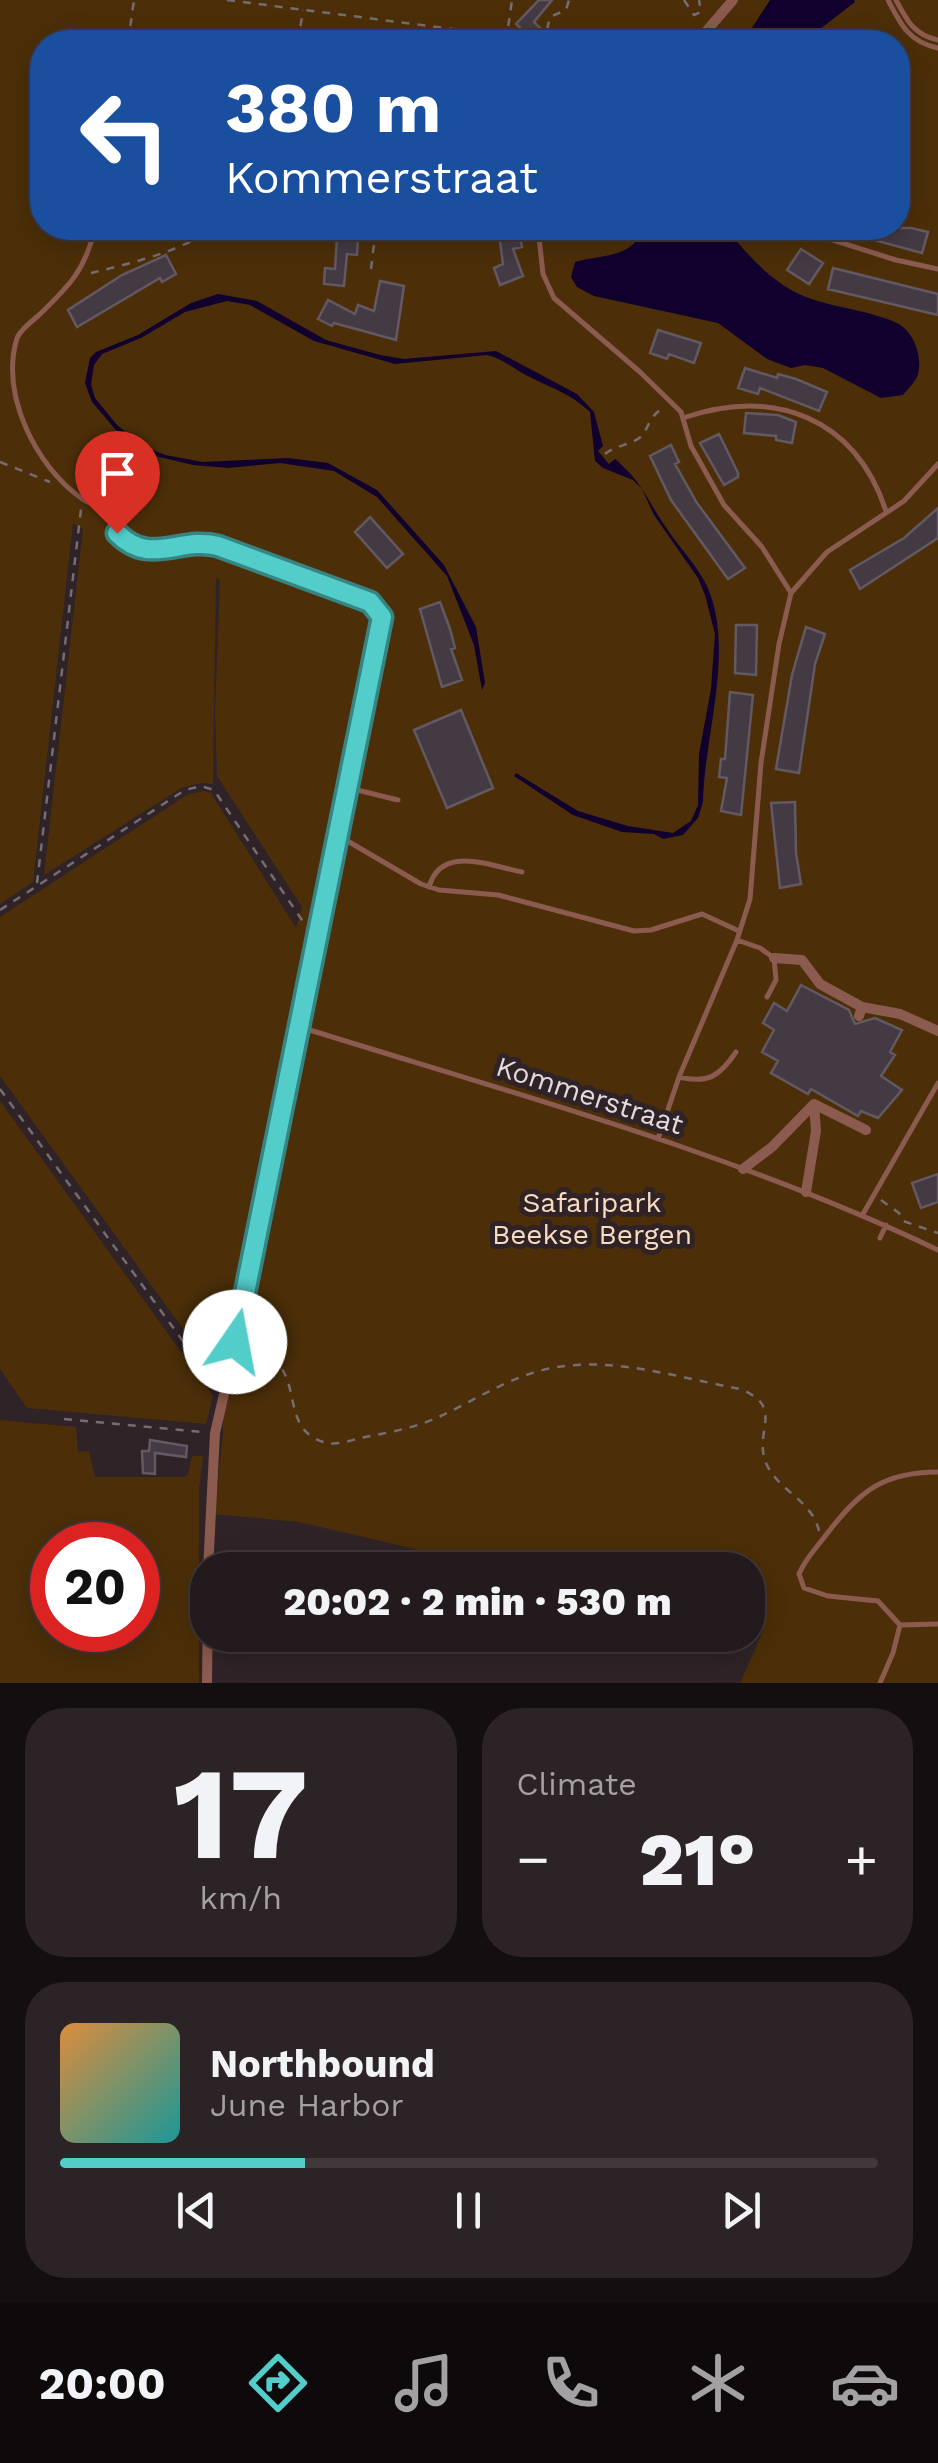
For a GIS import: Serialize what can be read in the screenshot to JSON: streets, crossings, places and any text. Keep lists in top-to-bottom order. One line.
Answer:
{"streets":{"lane":["Kommerstraat"]},"parks":["Safaripark Beekse Bergen"],"page":{"turn":["380 m","Kommerstraat"],"limit":"20","trip":"20:02 · 2 min · 530 m","tile":[["17","km/h"],"Climate"],"heat":["−","21°","+"],"song":["Northbound","June Harbor"],"tabs":"20:00"}}
